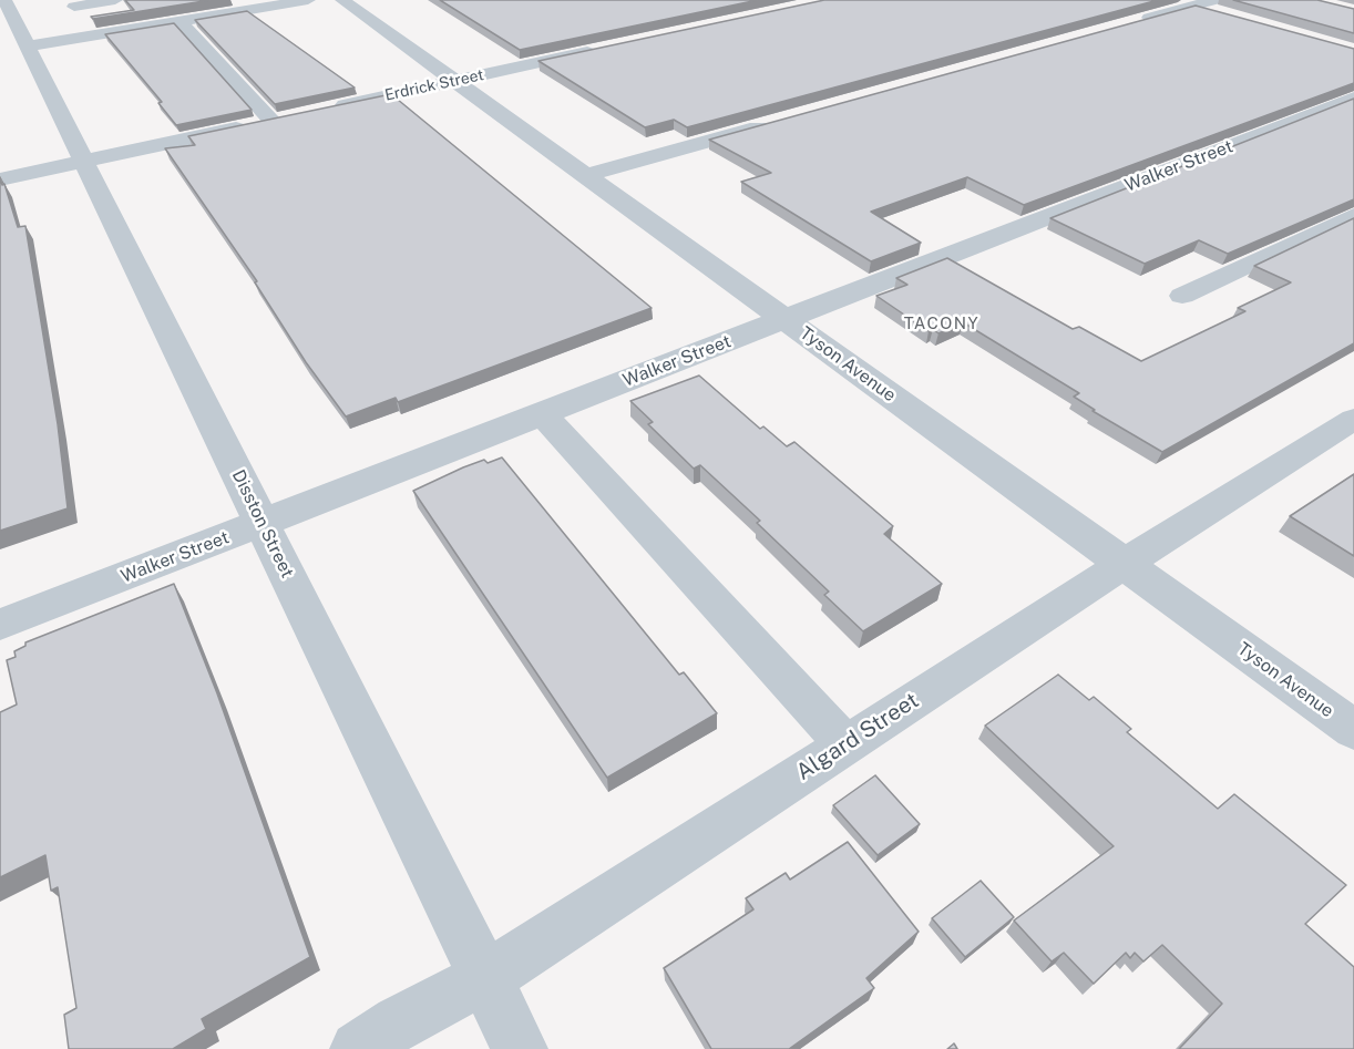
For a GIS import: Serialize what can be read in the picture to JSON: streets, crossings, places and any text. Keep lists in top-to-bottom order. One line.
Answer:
{"streets":{"street":["Erdrick Street","Walker Street","Tyson Avenue","Disston Street","Algard Street"]},"crossings":[["Erdrick Street","Tyson Avenue"],["Walker Street","Tyson Avenue"],["Walker Street","Disston Street"],["Tyson Avenue","Algard Street"],["Disston Street","Algard Street"]],"districts":["TACONY"]}
